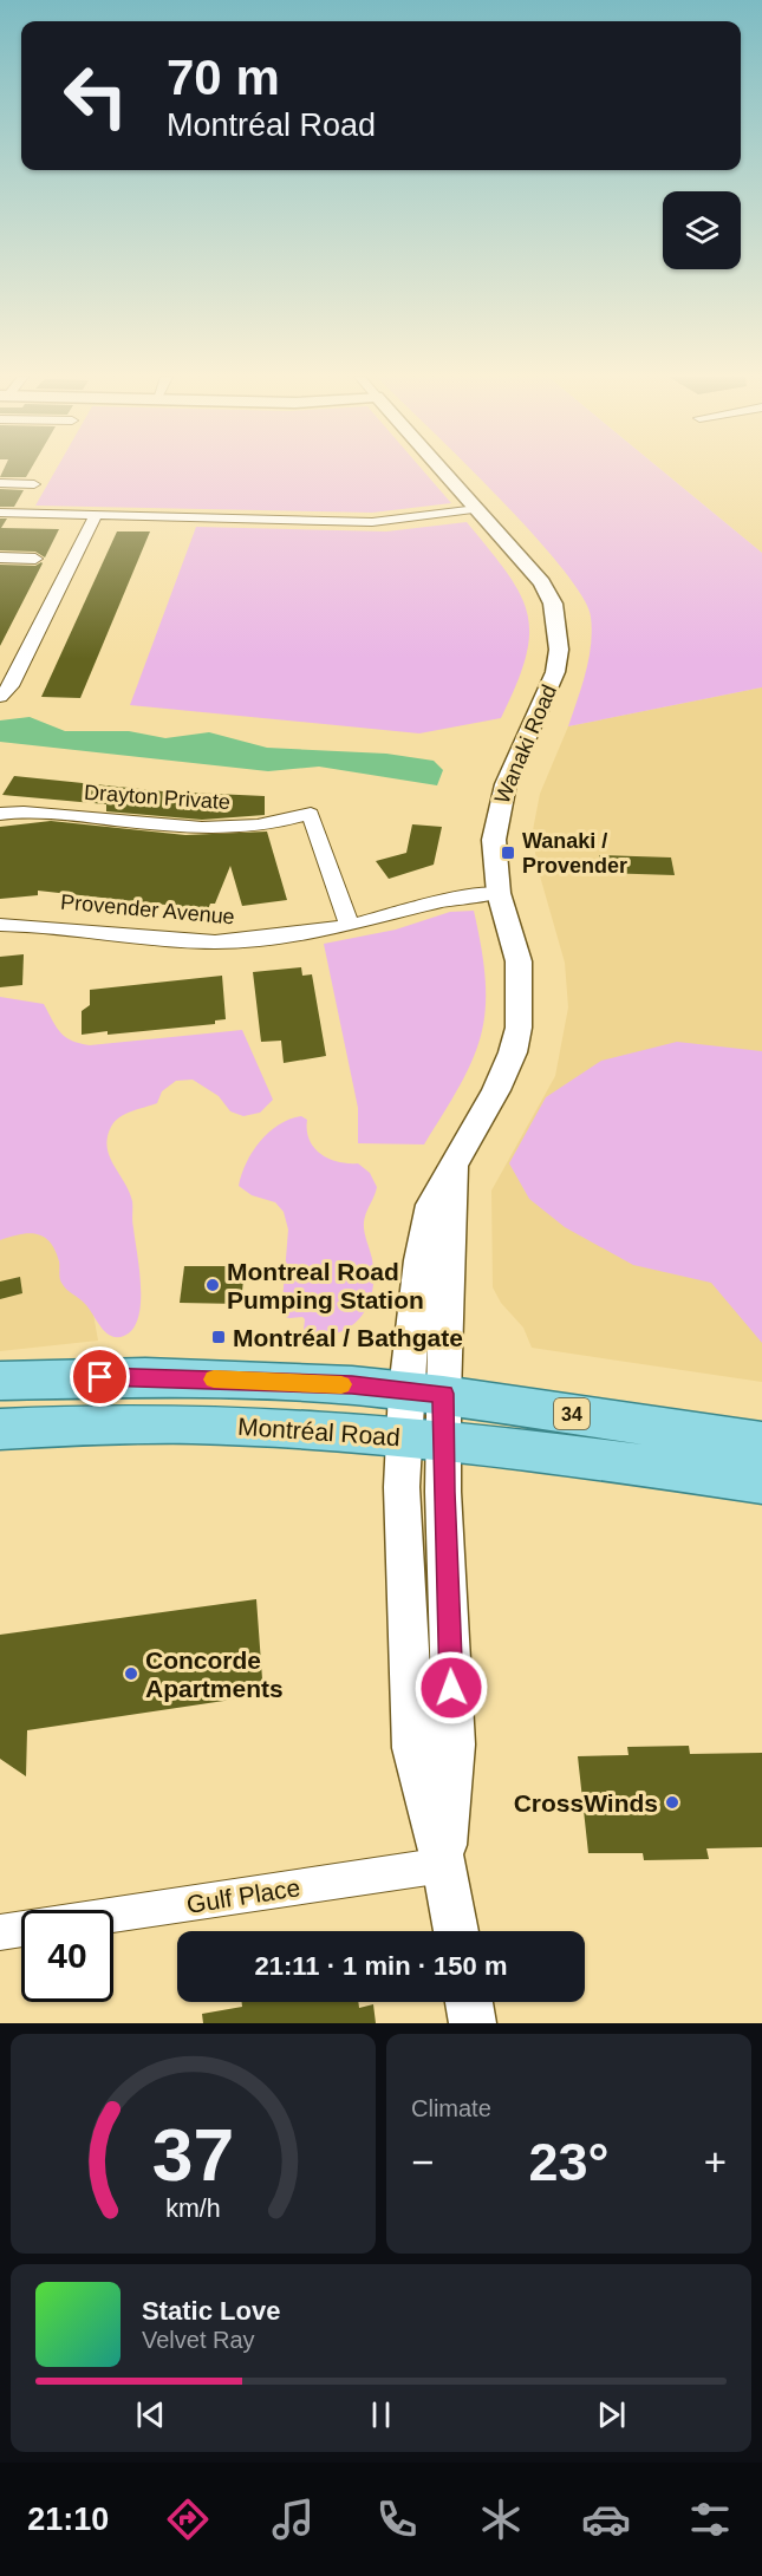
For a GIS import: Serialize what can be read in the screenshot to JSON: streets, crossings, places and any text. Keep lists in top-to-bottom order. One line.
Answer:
{"streets":{"main road":["34","Montréal Road"],"street":["Wanaki Road","Drayton Private","Provender Avenue","Gulf Place"]},"crossings":[["Wanaki Road","Provender Avenue"],["Wanaki Road","Montréal Road"],["Wanaki Road","Gulf Place"],["Drayton Private","Provender Avenue"]],"places":{"transit":["Wanaki / Provender","Montréal / Bathgate"],"other":["Montreal Road Pumping Station","Concorde Apartments","CrossWinds"]},"page":{"turn":["70 m","Montréal Road"],"limit":"40","trip":"21:11 · 1 min · 150 m","tile":"Climate","heat":["−","23°","+"],"song":["Static Love","Velvet Ray"],"tabs":"21:10","gauge":["37","km/h"]}}
